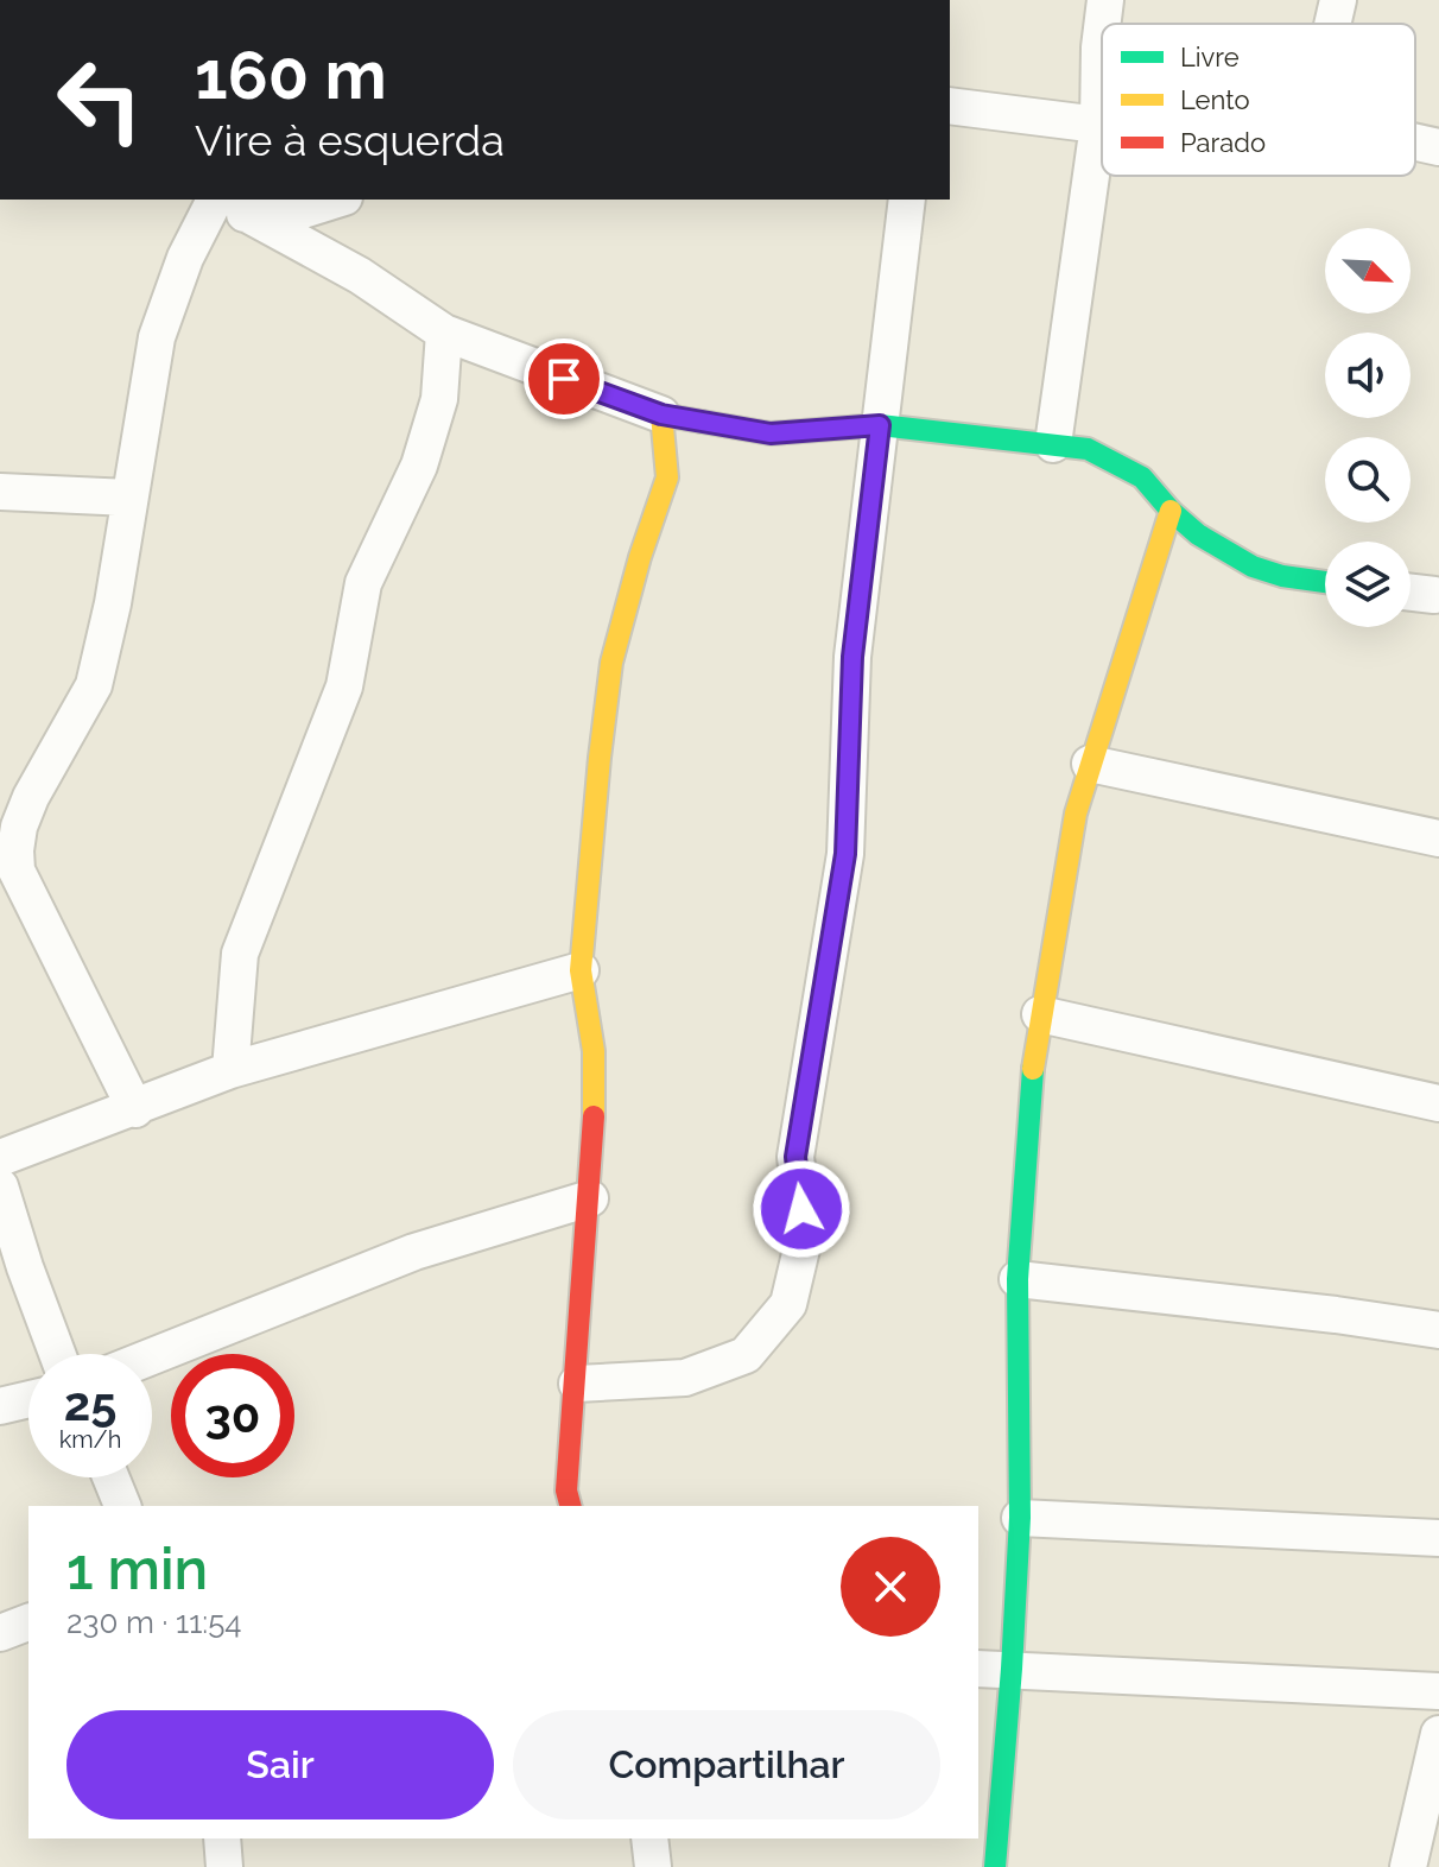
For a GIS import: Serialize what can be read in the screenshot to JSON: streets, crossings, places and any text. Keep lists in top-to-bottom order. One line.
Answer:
{"legend":["Livre","Lento","Parado"],"north":"bottom right","page":{"turn":["160 m","Vire à esquerda"],"speed":"25 km/h","limit":"30","heading":["1 min","230 m · 11:54"],"buttons":["Sair","Compartilhar"]}}
